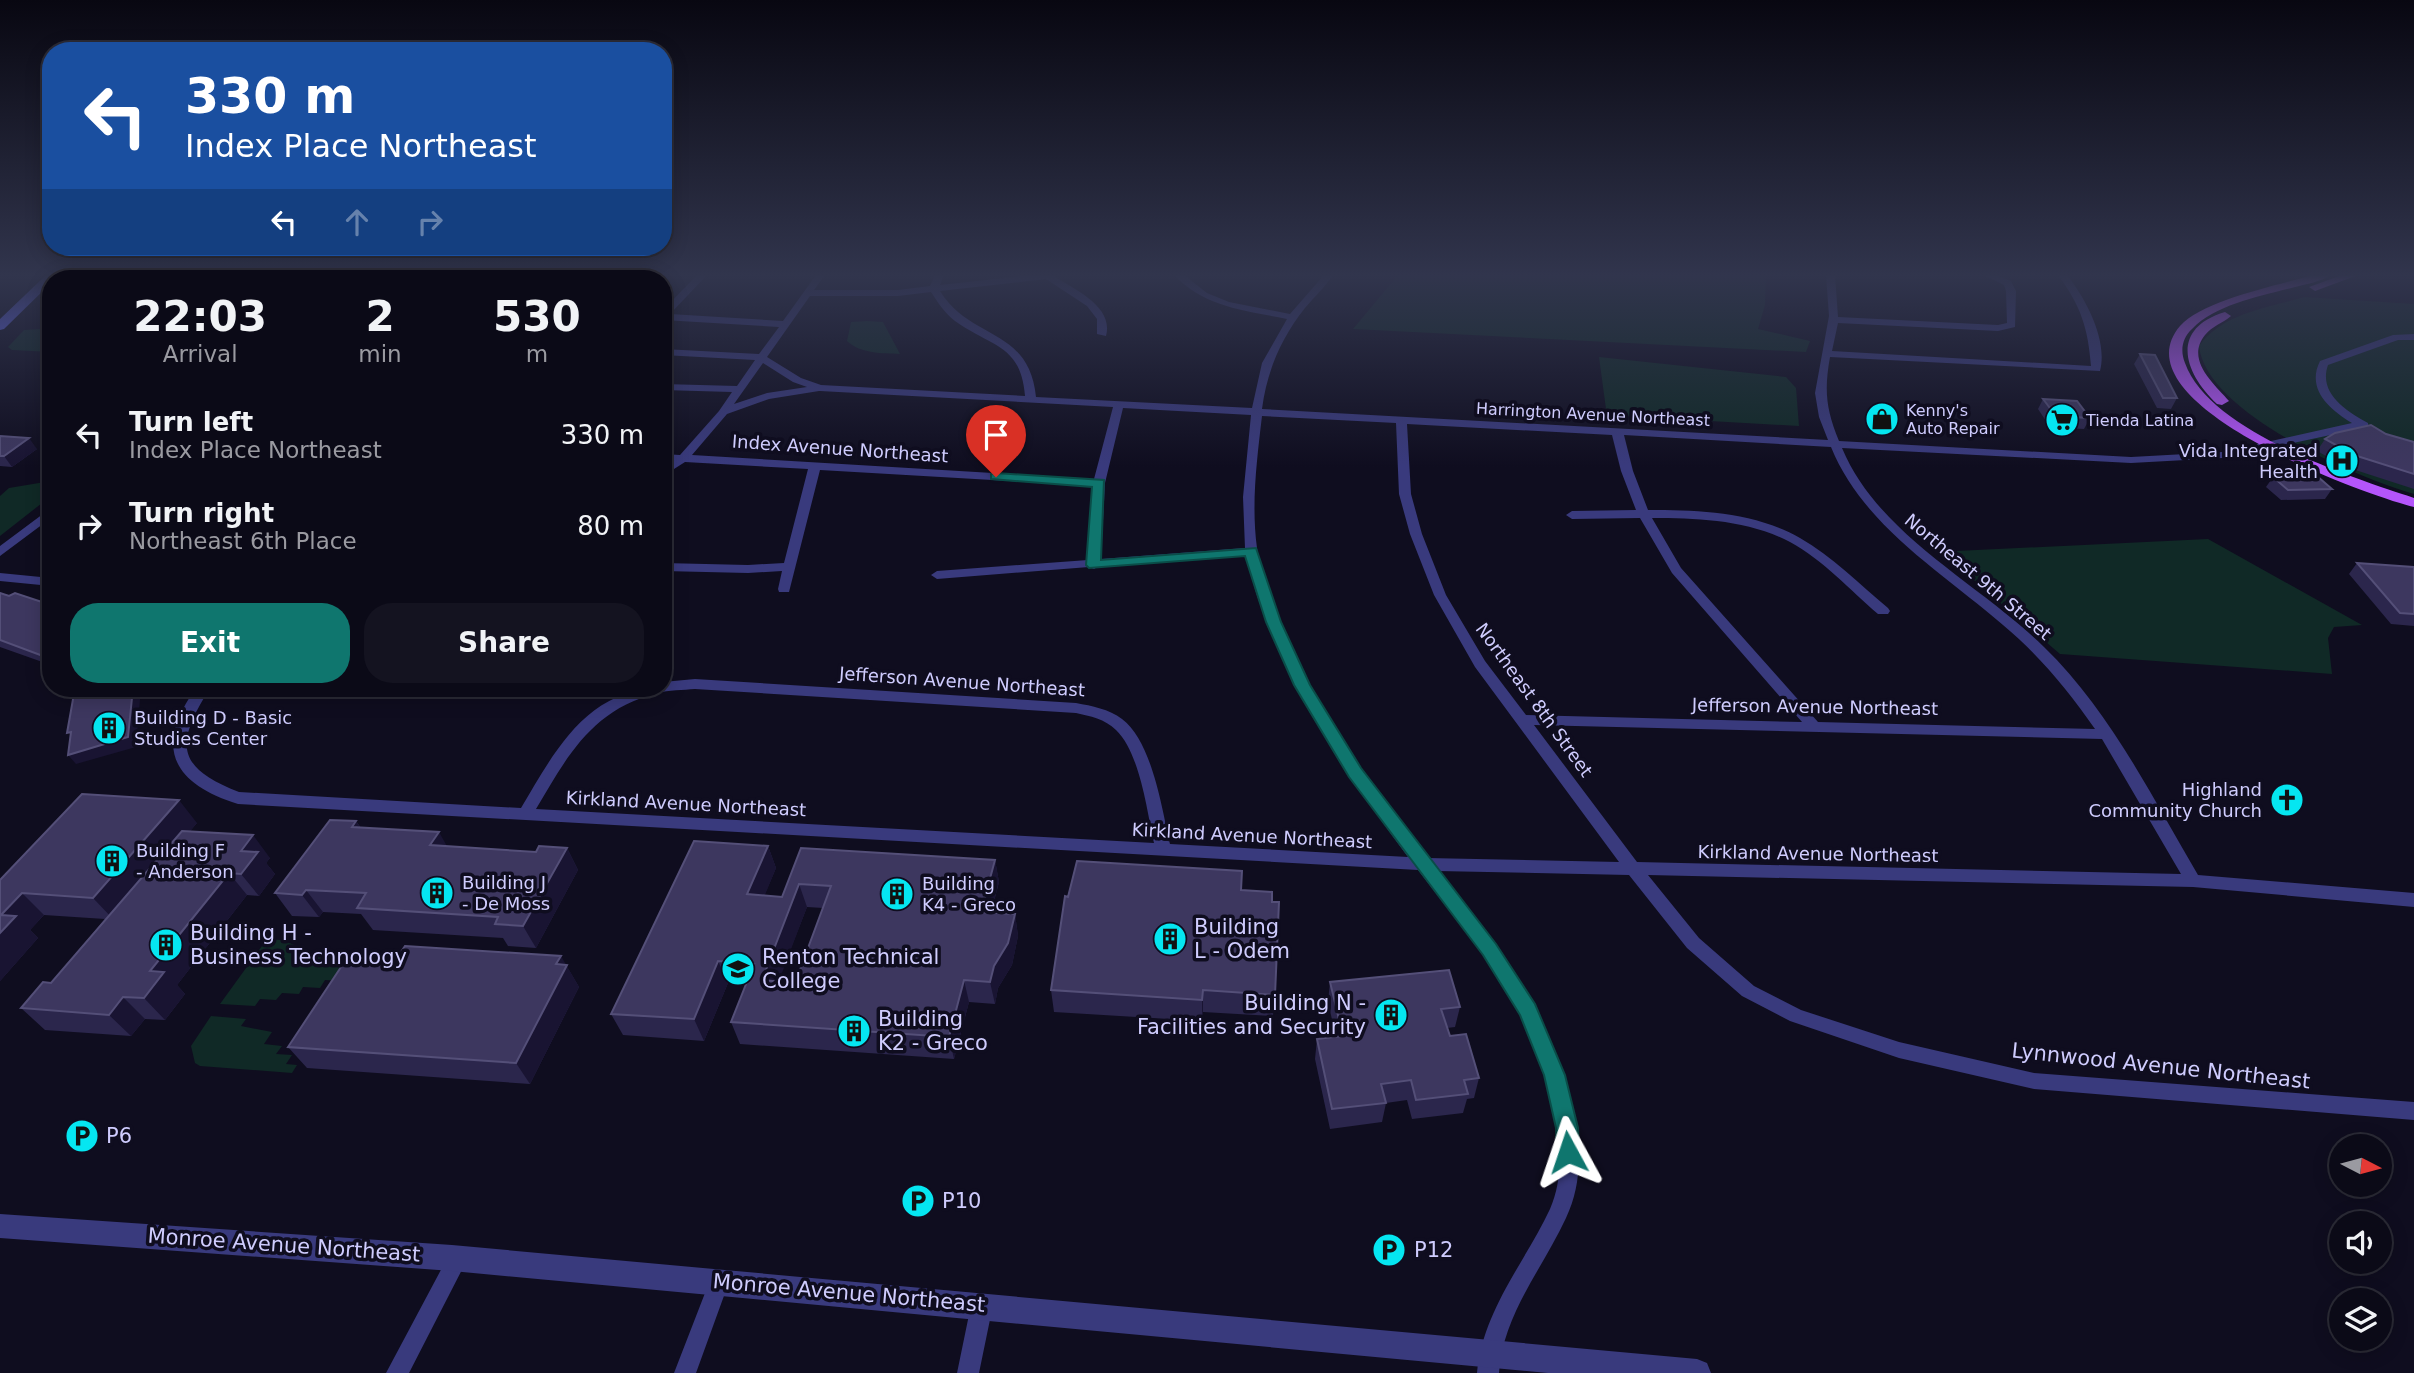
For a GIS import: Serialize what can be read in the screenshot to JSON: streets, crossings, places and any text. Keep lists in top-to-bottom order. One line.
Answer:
{"streets":{"street":["Harrington Avenue Northeast","Index Avenue Northeast","Northeast 9th Street","Jefferson Avenue Northeast","Northeast 8th Street","Kirkland Avenue Northeast","Lynnwood Avenue Northeast","Monroe Avenue Northeast"]},"crossings":[["Harrington Avenue Northeast","Northeast 9th Street"],["Harrington Avenue Northeast","Northeast 8th Street"],["Northeast 9th Street","Jefferson Avenue Northeast"],["Northeast 9th Street","Kirkland Avenue Northeast"],["Jefferson Avenue Northeast","Northeast 8th Street"],["Jefferson Avenue Northeast","Kirkland Avenue Northeast"],["Northeast 8th Street","Kirkland Avenue Northeast"],["Northeast 8th Street","Lynnwood Avenue Northeast"],["Kirkland Avenue Northeast","Lynnwood Avenue Northeast"]],"places":{"shop":["Kenny's Auto Repair"],"supermarket":["Tienda Latina"],"hospital":["Vida Integrated Health"],"building":["Building D - Basic Studies Center","Building F - Anderson","Building J - De Moss","Building K4 - Greco","Building L - Odem","Building H - Business Technology","Building N - Facilities and Security","Building K2 - Greco"],"church":["Highland Community Church"],"school or university":["Renton Technical College"],"parking":["P6","P10","P12"]},"north":"right","page":{"turn":["330 m","Index Place Northeast"],"eta":["22:03","Arrival","2","min","530","m"],"list":[{"name":"Turn left","note":"Index Place Northeast","value":"330 m"},{"name":"Turn right","note":"Northeast 6th Place","value":"80 m"}],"buttons":["Exit","Share"]}}
